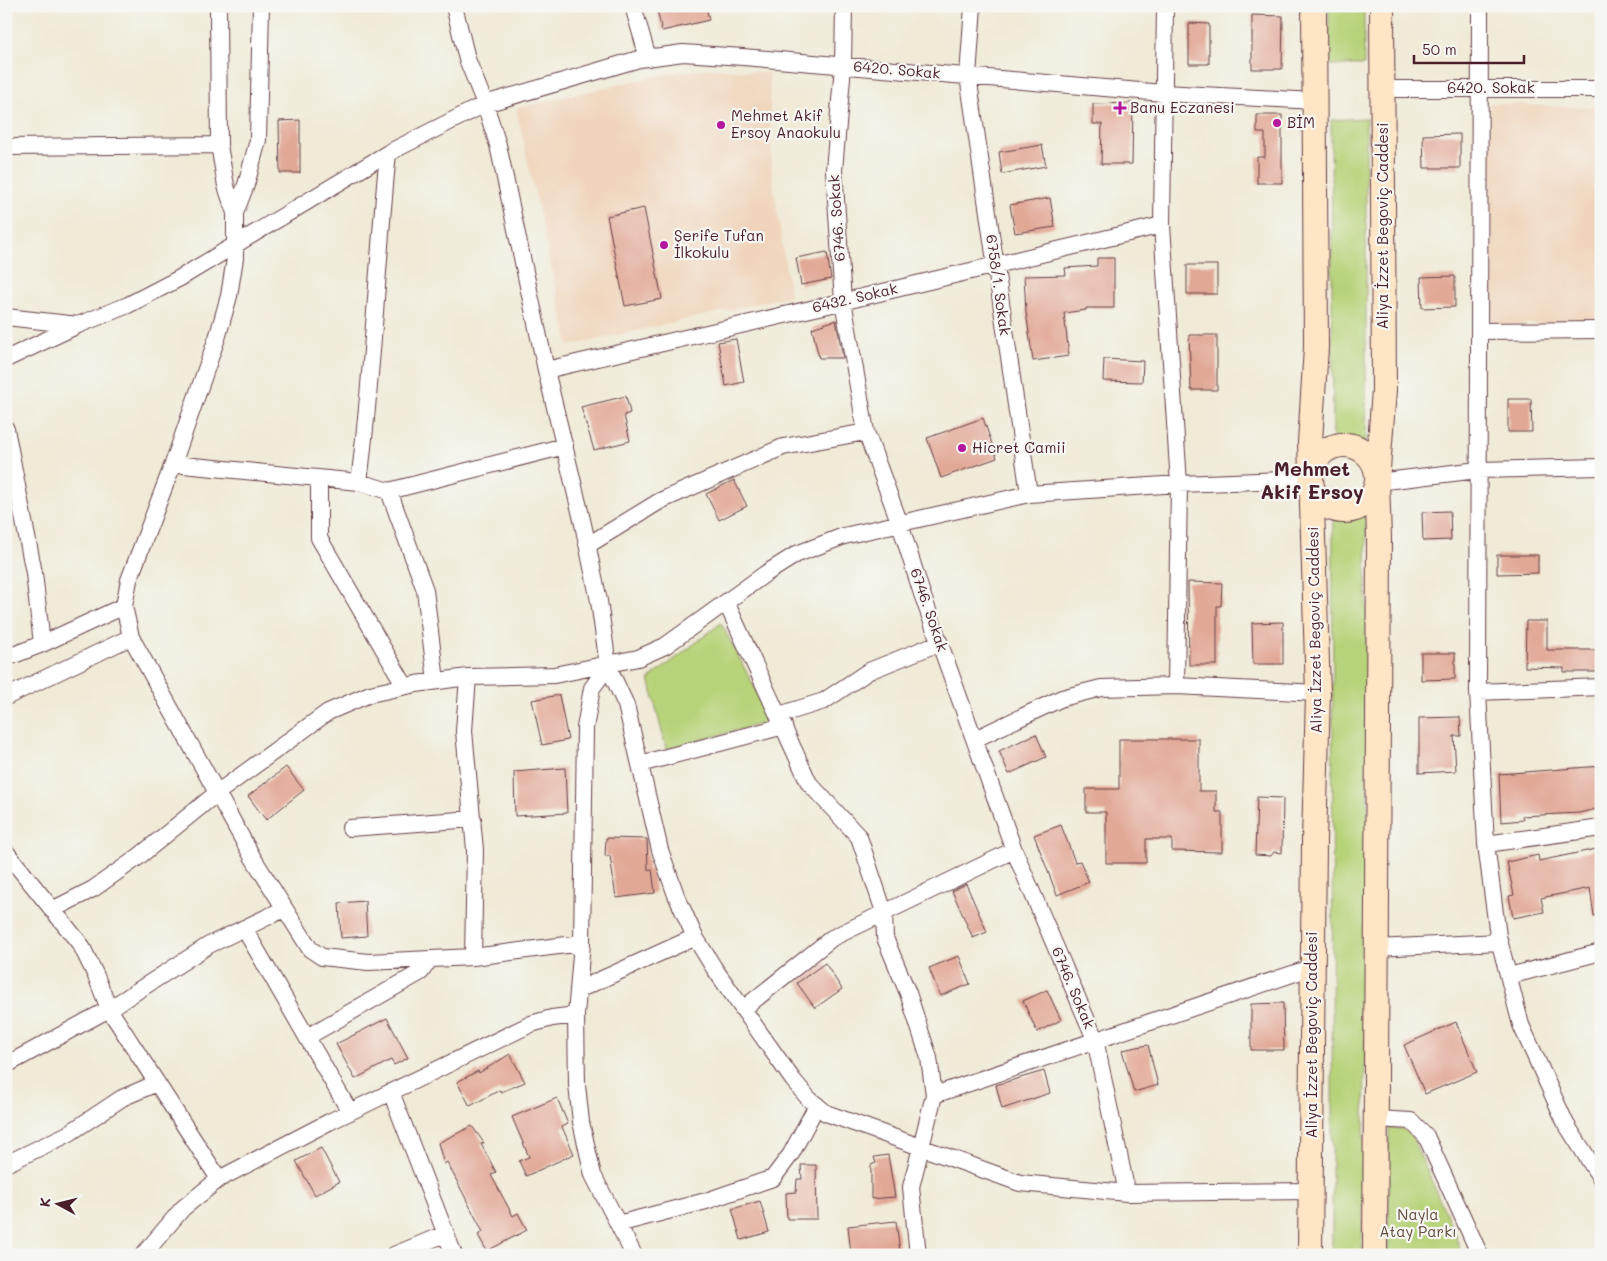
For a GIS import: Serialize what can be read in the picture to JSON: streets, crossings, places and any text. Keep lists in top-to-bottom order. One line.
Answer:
{"streets":{"main road":["Aliya İzzet Begoviç Caddesi"],"street":["6420. Sokak","6746. Sokak","6758/1. Sokak","6432. Sokak"]},"crossings":[["6420. Sokak","6746. Sokak"],["6420. Sokak","Aliya İzzet Begoviç Caddesi"],["6420. Sokak","6758/1. Sokak"],["6746. Sokak","6432. Sokak"],["6758/1. Sokak","6432. Sokak"]],"districts":["Mehmet Akif Ersoy"],"parks":["Nayla Atay Parkı"],"places":{"health":["Banu Eczanesi"],"other":["BİM","Mehmet Akif Ersoy Anaokulu","Şerife Tufan İlkokulu","Hicret Camii"]},"scale_bar":"50 m","north":"left"}
